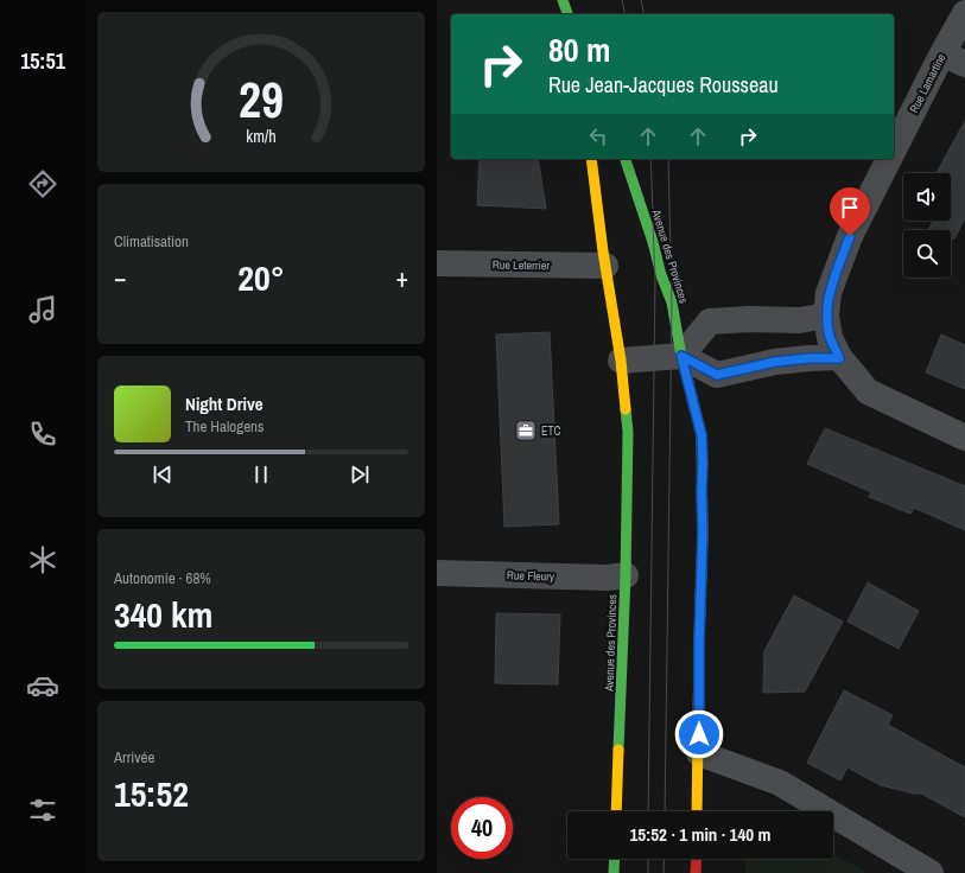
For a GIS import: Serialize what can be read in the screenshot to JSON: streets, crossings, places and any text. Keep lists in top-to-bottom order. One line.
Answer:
{"streets":{"street":["Rue Lamartine","Avenue des Provinces","Rue Leterrier","Rue Fleury"]},"crossings":[["Avenue des Provinces","Rue Leterrier"],["Avenue des Provinces","Rue Fleury"]],"places":{"office":["ETC"]},"page":{"tabs":"15:51","turn":["80 m","Rue Jean-Jacques Rousseau"],"tile":["Climatisation",["Autonomie · 68%","340 km"],["Arrivée","15:52"]],"heat":["−","20°","+"],"song":["Night Drive","The Halogens"],"limit":"40","trip":"15:52 · 1 min · 140 m","gauge":["29","km/h"]}}
